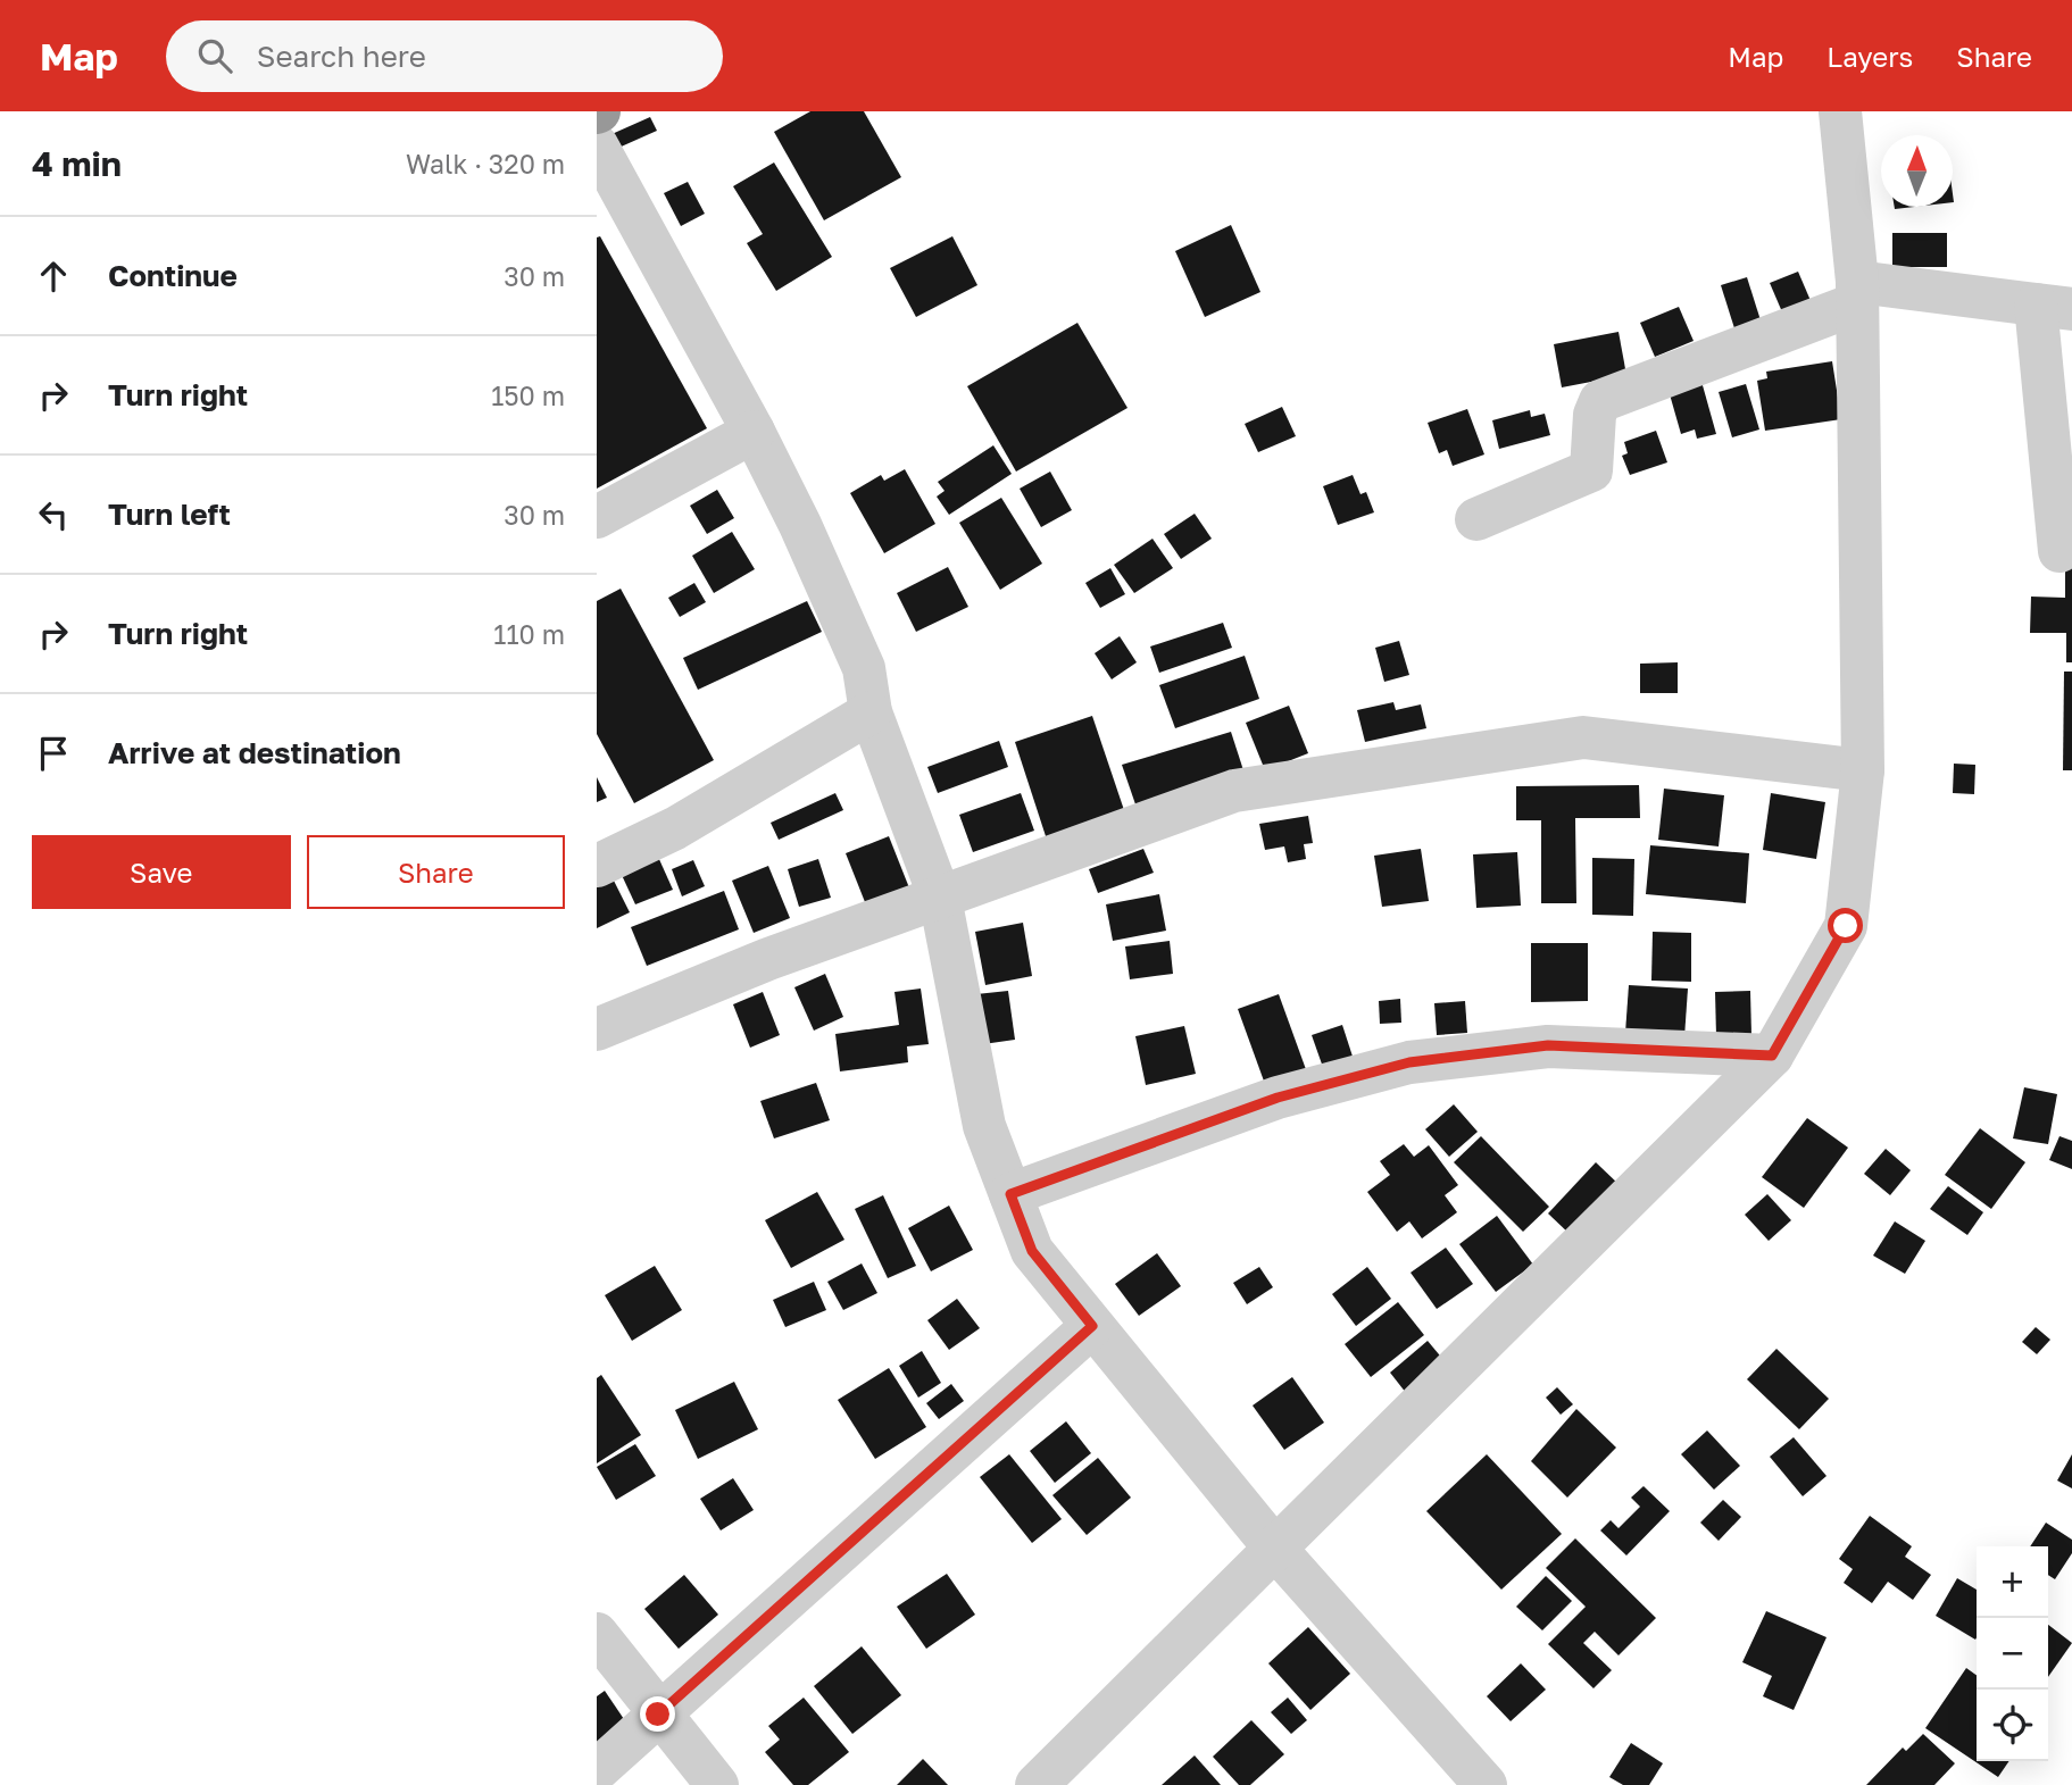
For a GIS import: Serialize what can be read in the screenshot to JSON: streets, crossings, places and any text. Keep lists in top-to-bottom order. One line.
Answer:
{"north":"top","page":{"header":"Map","search":"Search here","nav":["Map","Layers","Share"],"heading":["4 min","Walk · 320 m"],"list":[["Continue","30 m"],["Turn right","150 m"],["Turn left","30 m"],["Turn right","110 m"],"Arrive at destination"],"buttons":["Save","Share"],"map_buttons":["+","−"]}}
